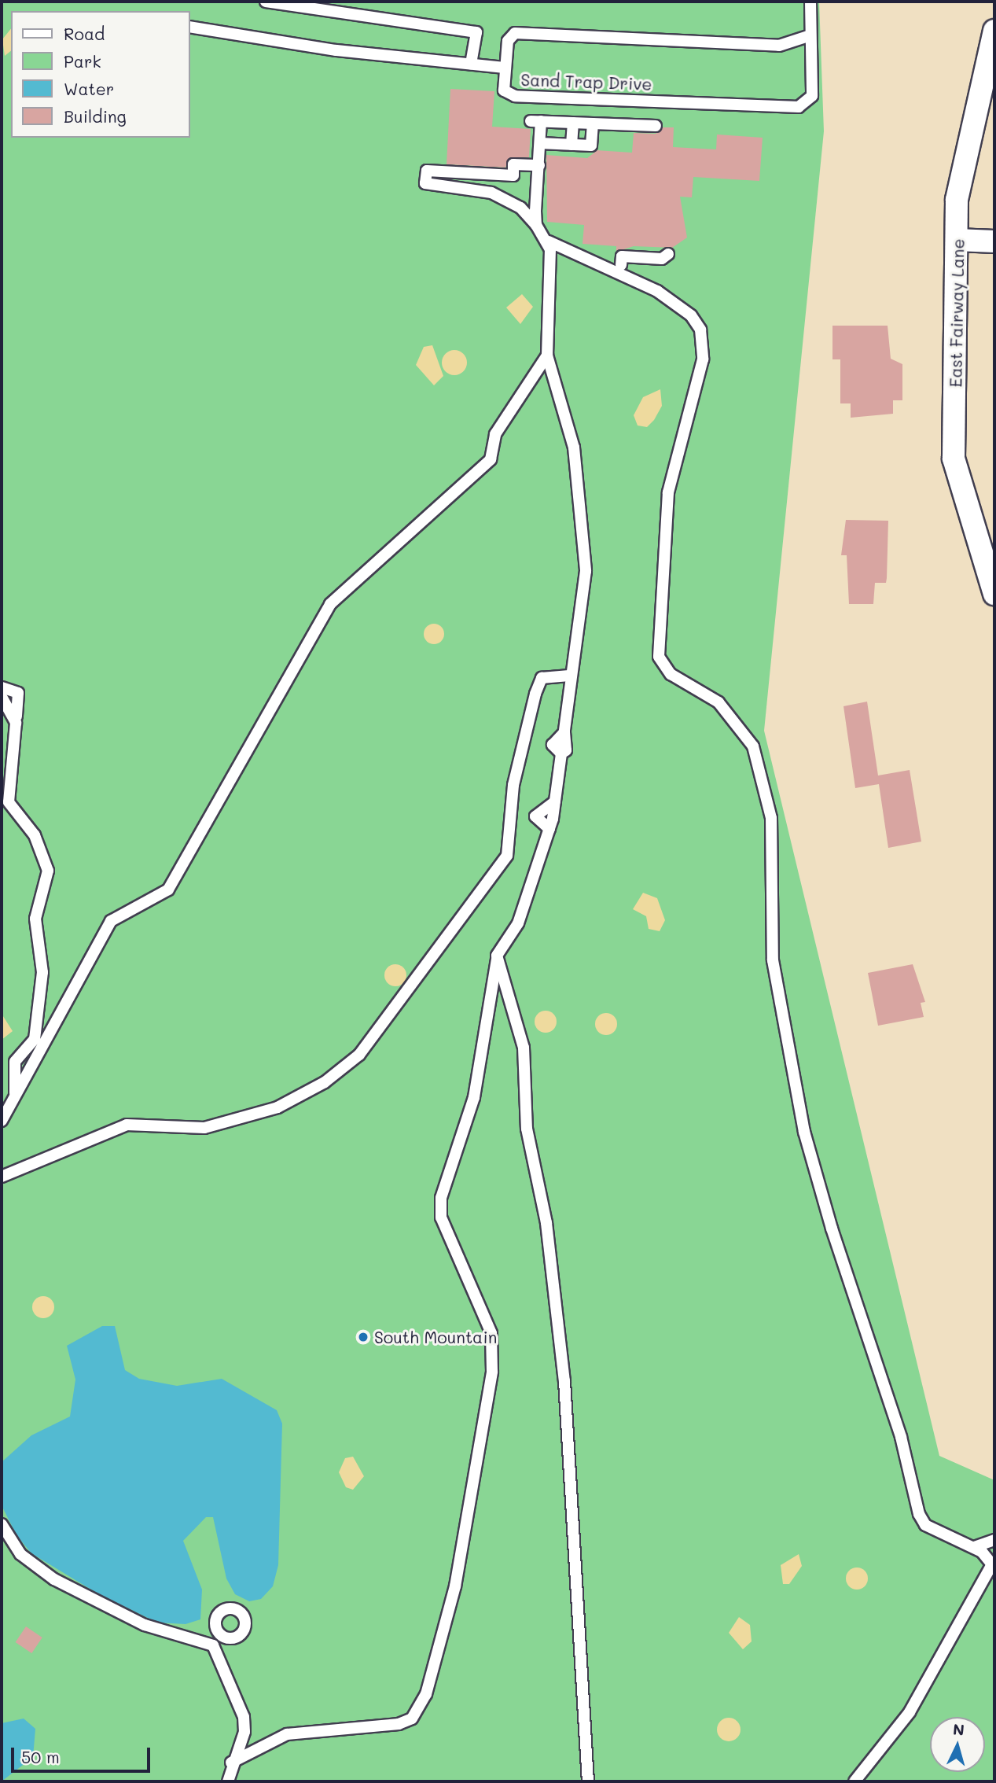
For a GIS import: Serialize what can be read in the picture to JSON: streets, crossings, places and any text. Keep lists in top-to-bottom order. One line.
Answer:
{"streets":{"street":["East Fairway Lane"],"lane":["Sand Trap Drive"]},"places":["South Mountain"],"legend":["Road","Park","Water","Building"],"scale_bar":"50 m","north":"top"}
